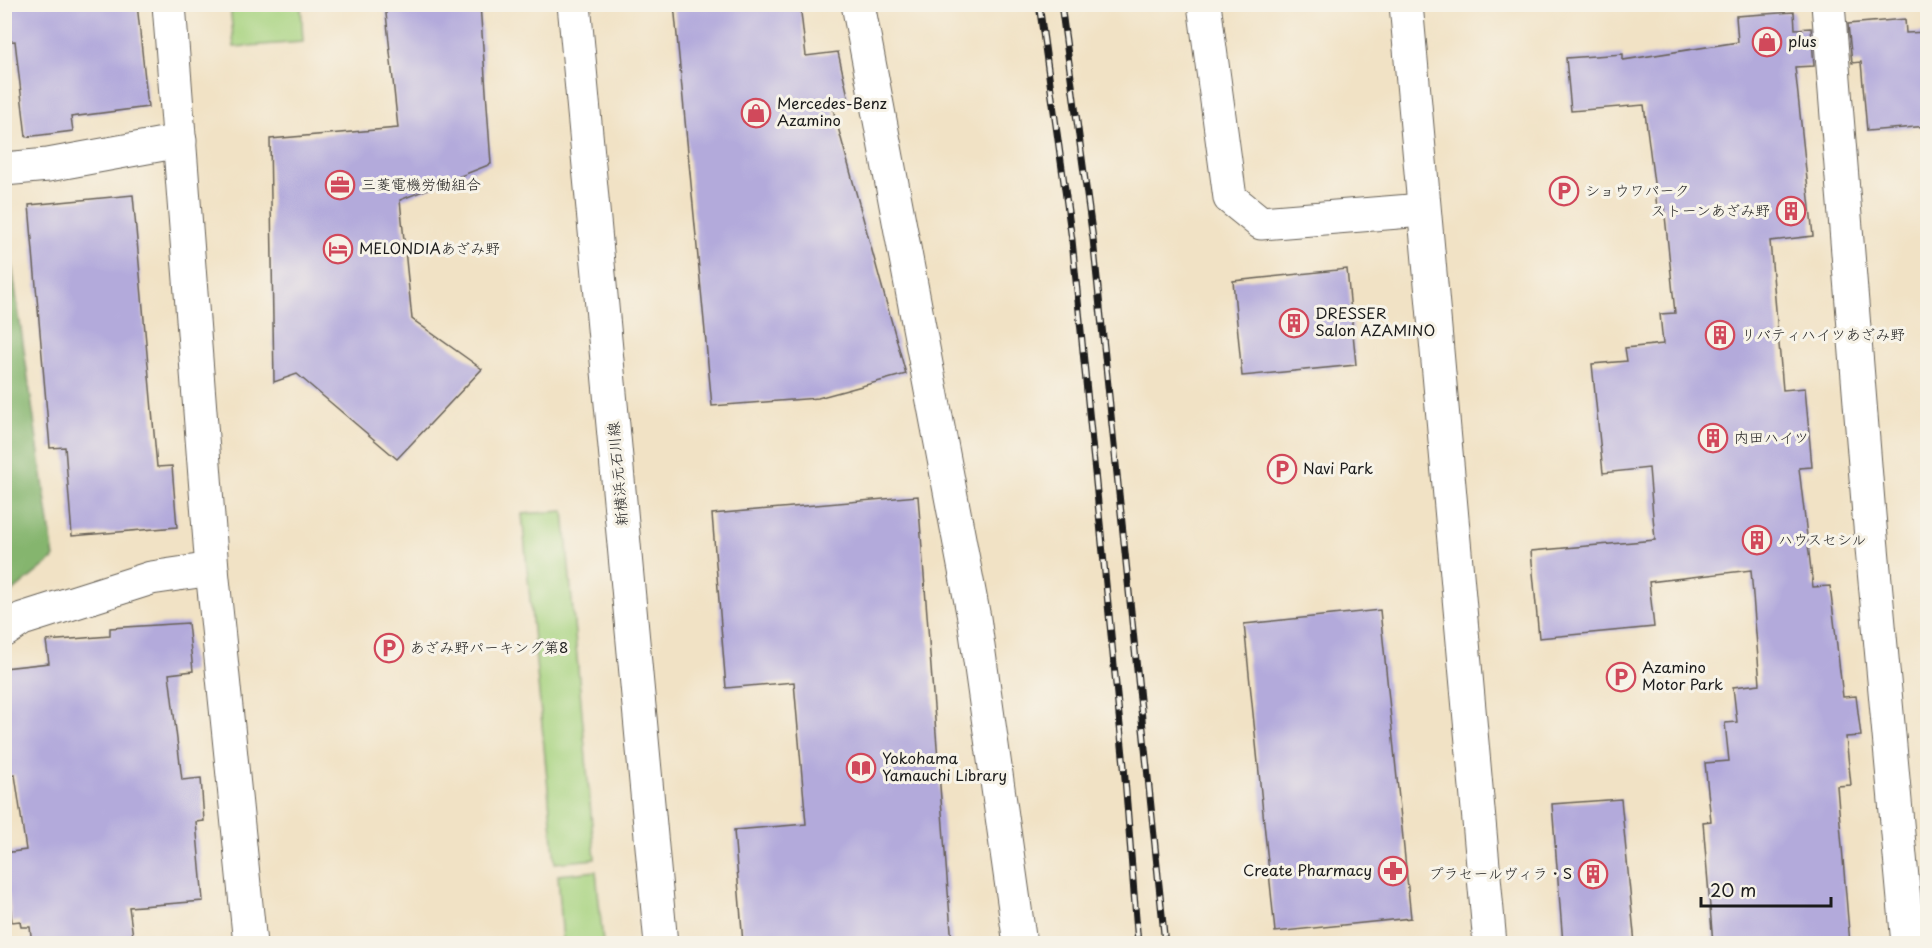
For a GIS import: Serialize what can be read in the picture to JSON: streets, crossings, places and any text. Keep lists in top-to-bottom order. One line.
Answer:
{"streets":{"street":["新横浜元石川線"]},"places":{"shop":["plus","Mercedes-Benz Azamino"],"office":["三菱電機労働組合"],"parking":["ショウワパーク","Navi Park","あざみ野パーキング第8","Azamino Motor Park"],"building":["ストーンあざみ野","DRESSER Salon AZAMINO","リバティハイツあざみ野","内田ハイツ","ハウスセシル","プラセールヴィラ・S"],"hotel":["MELONDIAあざみ野"],"library":["Yokohama Yamauchi Library"],"pharmacy":["Create Pharmacy"]},"scale_bar":"20 m"}
